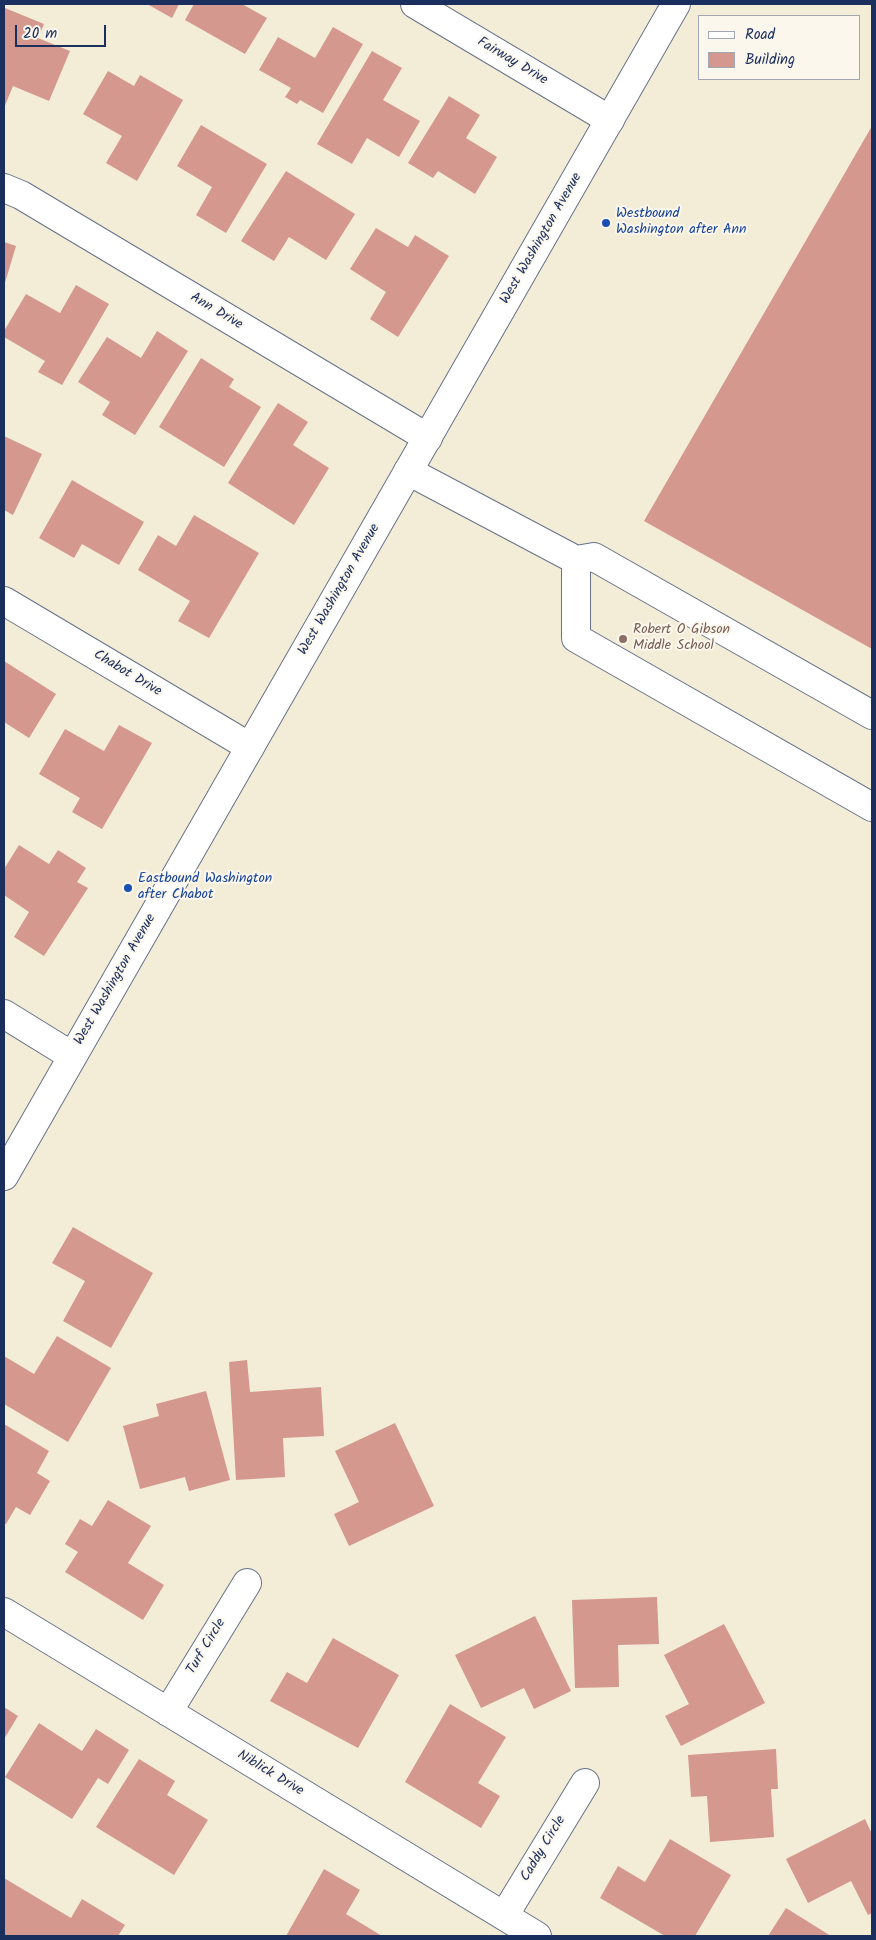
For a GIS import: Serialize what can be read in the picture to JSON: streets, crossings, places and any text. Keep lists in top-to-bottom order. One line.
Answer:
{"streets":{"street":["Fairway Drive","West Washington Avenue","Ann Drive","Chabot Drive","Turf Circle","Niblick Drive","Caddy Circle"]},"crossings":[["Fairway Drive","West Washington Avenue"],["West Washington Avenue","Ann Drive"],["West Washington Avenue","Chabot Drive"],["Turf Circle","Niblick Drive"],["Niblick Drive","Caddy Circle"]],"places":["Westbound Washington after Ann","Robert O Gibson Middle School","Eastbound Washington after Chabot"],"legend":["Road","Building"],"scale_bar":"20 m"}
